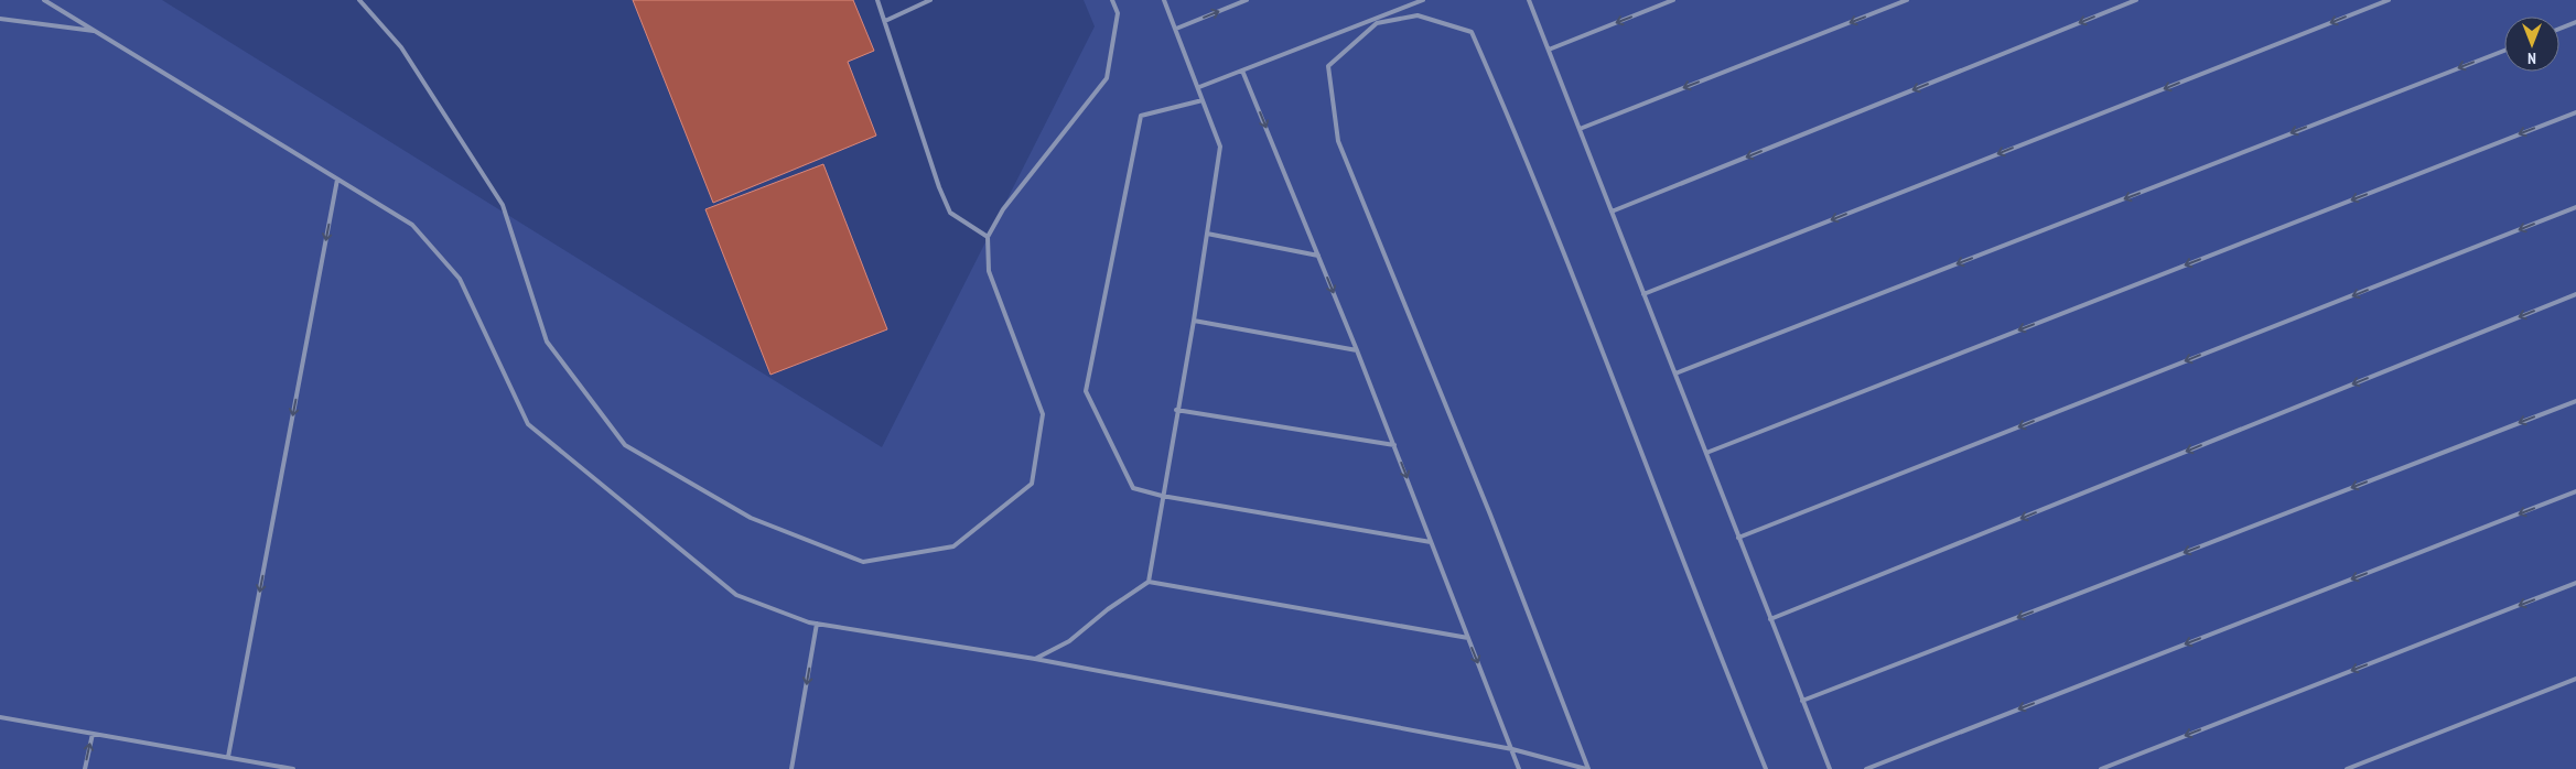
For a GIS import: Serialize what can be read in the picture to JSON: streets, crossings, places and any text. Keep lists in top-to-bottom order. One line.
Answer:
{"north":"bottom"}
